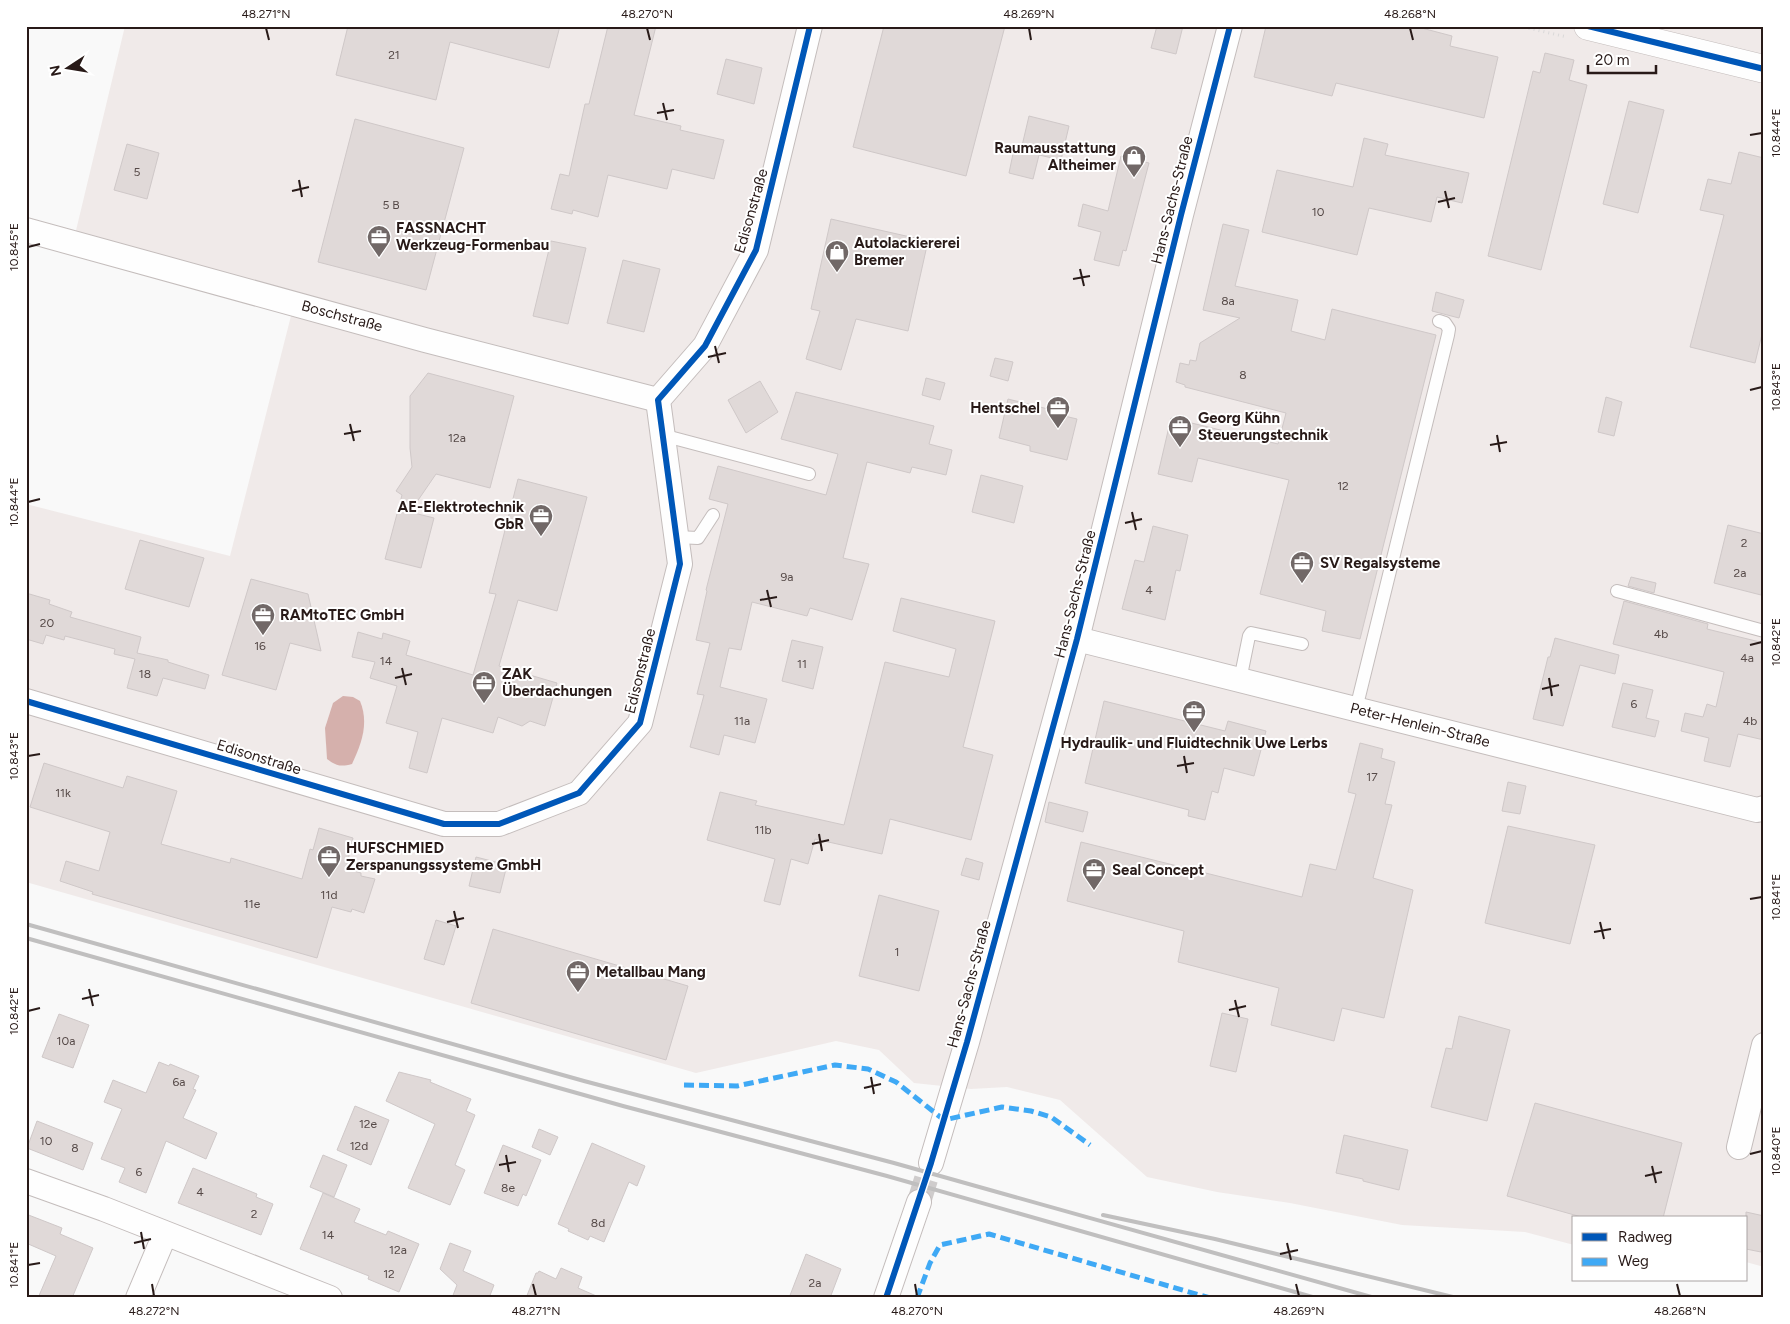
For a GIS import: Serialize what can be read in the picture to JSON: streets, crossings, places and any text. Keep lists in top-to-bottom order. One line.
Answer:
{"streets":{"street":["Hans-Sachs-Straße","Edisonstraße","Boschstraße","Peter-Henlein-Straße"]},"crossings":[["Hans-Sachs-Straße","Peter-Henlein-Straße"],["Edisonstraße","Boschstraße"]],"places":{"shop":["Raumausstattung Altheimer","Autolackiererei Bremer"],"office":["FASSNACHT Werkzeug-Formenbau","Hentschel","Georg Kühn Steuerungstechnik","AE-Elektrotechnik GbR","SV Regalsysteme","RAMtoTEC GmbH","ZAK Überdachungen","Hydraulik- und Fluidtechnik Uwe Lerbs","HUFSCHMIED Zerspanungssysteme GmbH","Seal Concept","Metallbau Mang"]},"house_numbers":["21","5","5 B","10","8a","8","12a","12","2","2a","9a","4","20","4b","16","4a","14","11","18","6","11a","4b","17","11k","11b","11d","11e","1","10a","6a","12e","10","12d","8","6","8e","4","2","8d","14","12a","12","2a"],"legend":["Radweg","Weg"],"scale_bar":"20 m","north":"left","coordinates":["48.271°N","48.270°N","48.269°N","48.268°N","10.844°E","10.845°E","10.843°E","10.842°E","10.841°E","10.840°E","48.272°N"]}
